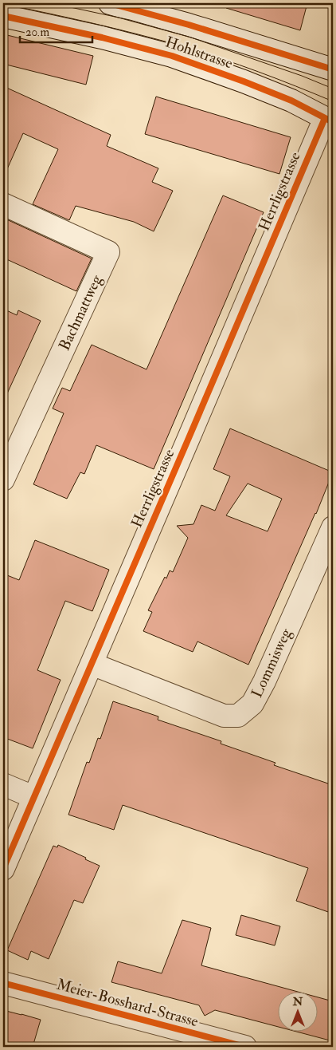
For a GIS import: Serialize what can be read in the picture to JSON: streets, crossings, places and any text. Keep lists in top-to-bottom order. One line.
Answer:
{"streets":{"street":["Hohlstrasse","Herrligstrasse","Bachmattweg","Lommisweg","Meier-Bosshard-Strasse"]},"crossings":[["Hohlstrasse","Herrligstrasse"],["Herrligstrasse","Lommisweg"]],"scale_bar":"20 m","north":"top"}
